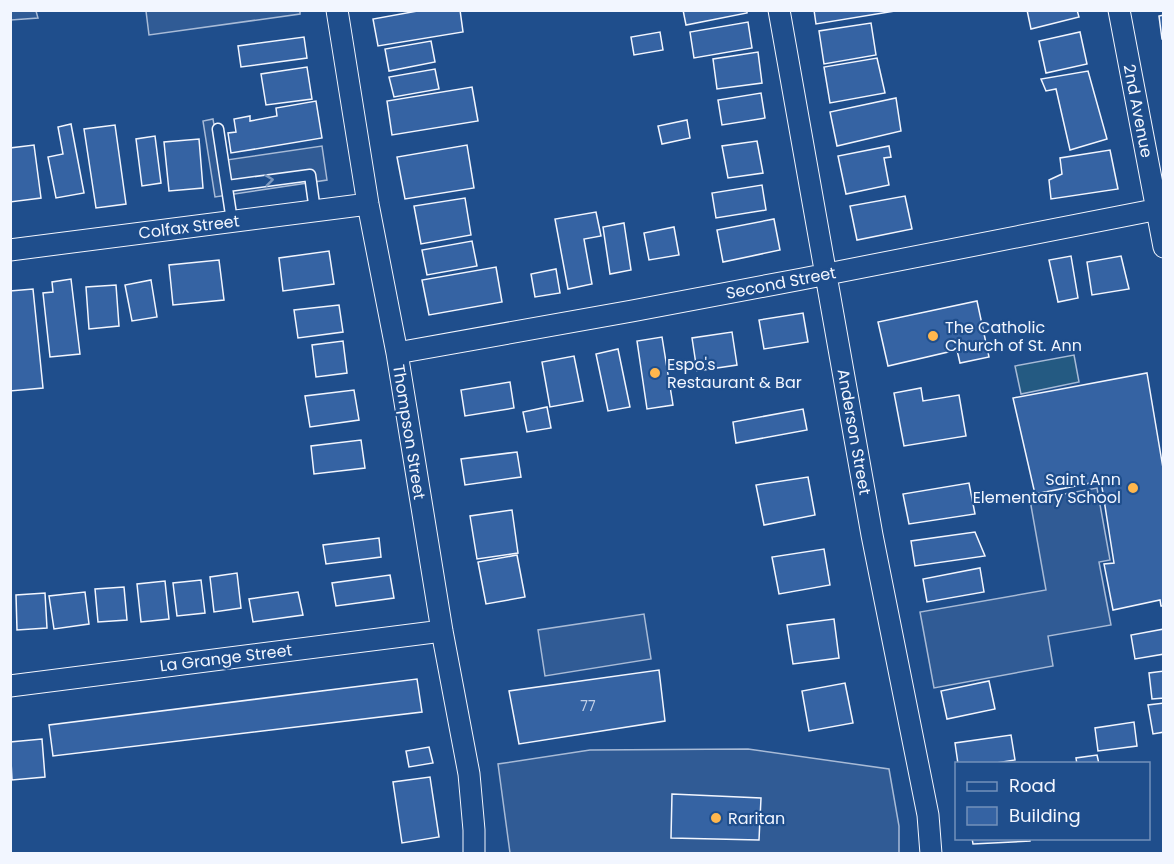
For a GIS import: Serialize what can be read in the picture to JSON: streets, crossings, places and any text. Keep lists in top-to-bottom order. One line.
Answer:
{"streets":{"street":["2nd Avenue","Colfax Street","Second Street","Thompson Street","Anderson Street","La Grange Street"]},"crossings":[["2nd Avenue","Second Street"],["Colfax Street","Thompson Street"],["Second Street","Thompson Street"],["Second Street","Anderson Street"],["Thompson Street","La Grange Street"]],"places":["The Catholic Church of St. Ann","Espo's Restaurant & Bar","Saint Ann Elementary School","Raritan"],"house_numbers":["77"],"legend":["Road","Building"]}
